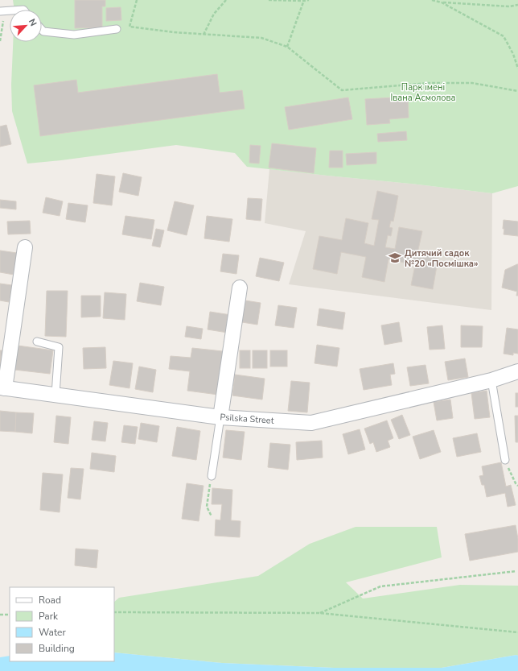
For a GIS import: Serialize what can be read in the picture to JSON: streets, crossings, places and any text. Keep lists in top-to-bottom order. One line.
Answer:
{"streets":{"street":["Psilska Street"]},"parks":["Парк імені Івана Асмолова"],"places":{"school or university":["Дитячий садок №20 «Посмішка»"]},"legend":["Road","Park","Water","Building"],"north":"top right"}
